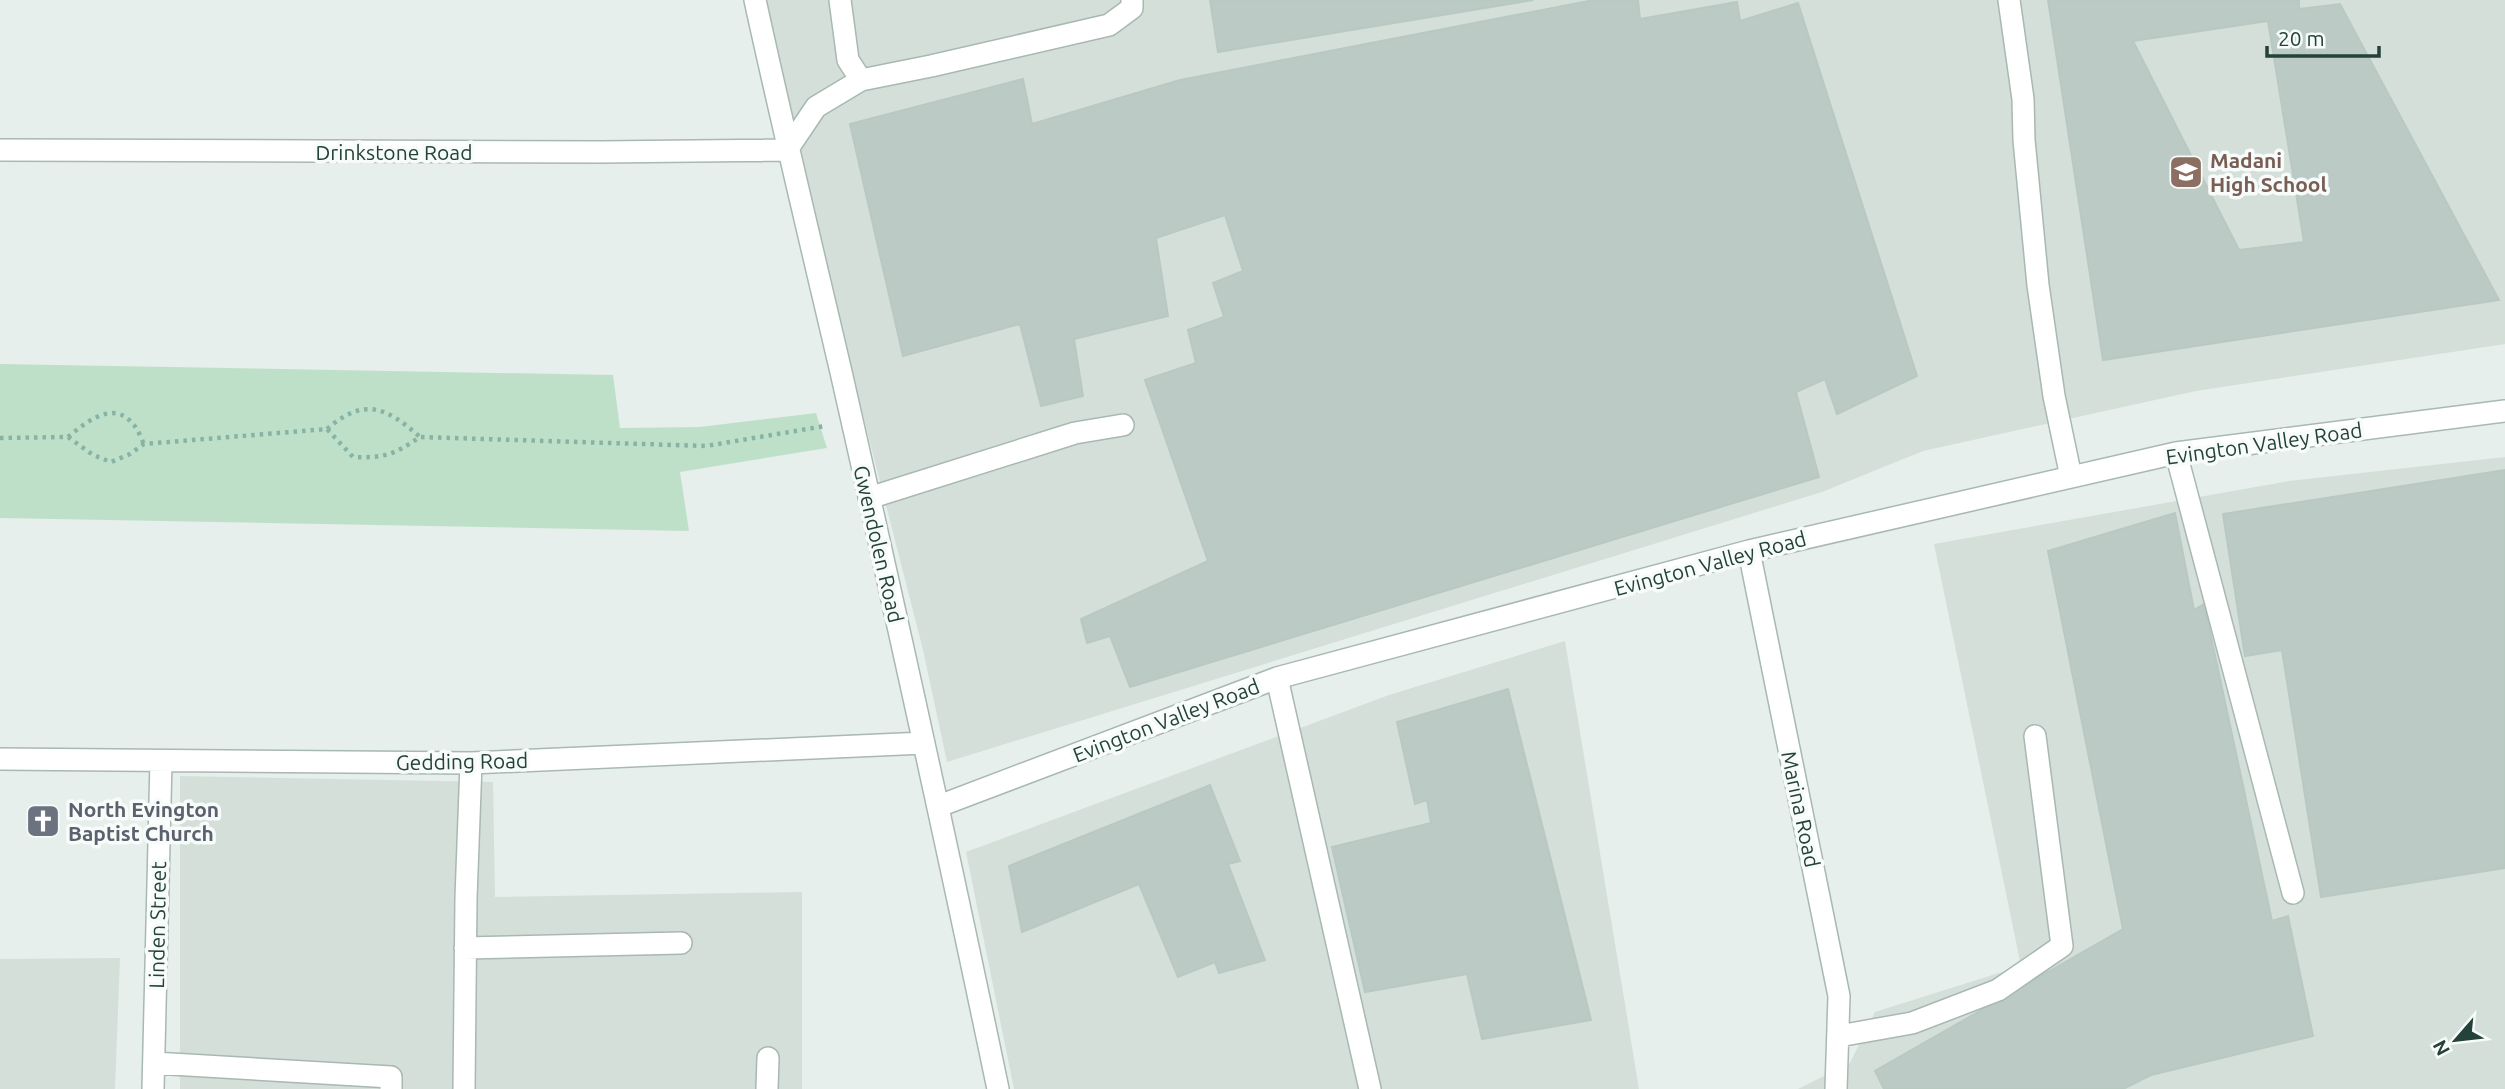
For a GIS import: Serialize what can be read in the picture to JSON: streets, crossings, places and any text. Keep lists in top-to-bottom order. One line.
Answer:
{"streets":{"street":["Drinkstone Road","Evington Valley Road","Gwendolen Road","Gedding Road","Marina Road","Linden Street"]},"crossings":[["Drinkstone Road","Gwendolen Road"],["Evington Valley Road","Gwendolen Road"],["Evington Valley Road","Marina Road"],["Gwendolen Road","Gedding Road"],["Gedding Road","Linden Street"]],"places":{"school or university":["Madani High School"],"church":["North Evington Baptist Church"]},"scale_bar":"20 m","north":"bottom left"}
